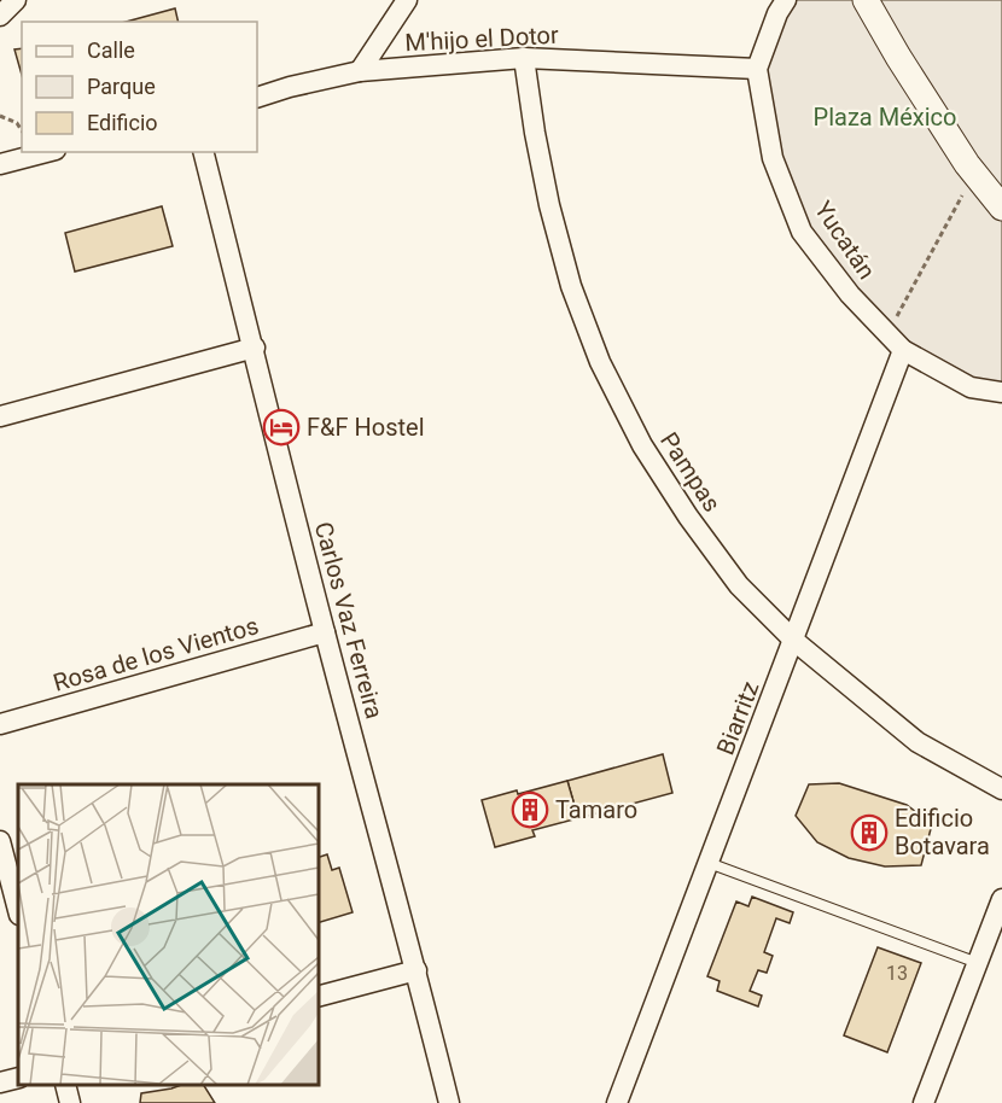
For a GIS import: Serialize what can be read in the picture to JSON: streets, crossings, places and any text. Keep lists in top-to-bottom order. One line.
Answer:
{"streets":{"street":["M'hijo el Dotor","Yucatán","Pampas","Carlos Vaz Ferreira","Rosa de los Vientos","Biarritz"]},"crossings":[["M'hijo el Dotor","Yucatán"],["M'hijo el Dotor","Pampas"],["Yucatán","Biarritz"],["Pampas","Biarritz"],["Carlos Vaz Ferreira","Rosa de los Vientos"]],"parks":["Plaza México"],"places":{"hotel":["F&F Hostel"],"building":["Tamaro","Edificio Botavara"]},"house_numbers":["13"],"legend":["Calle","Parque","Edificio"]}
